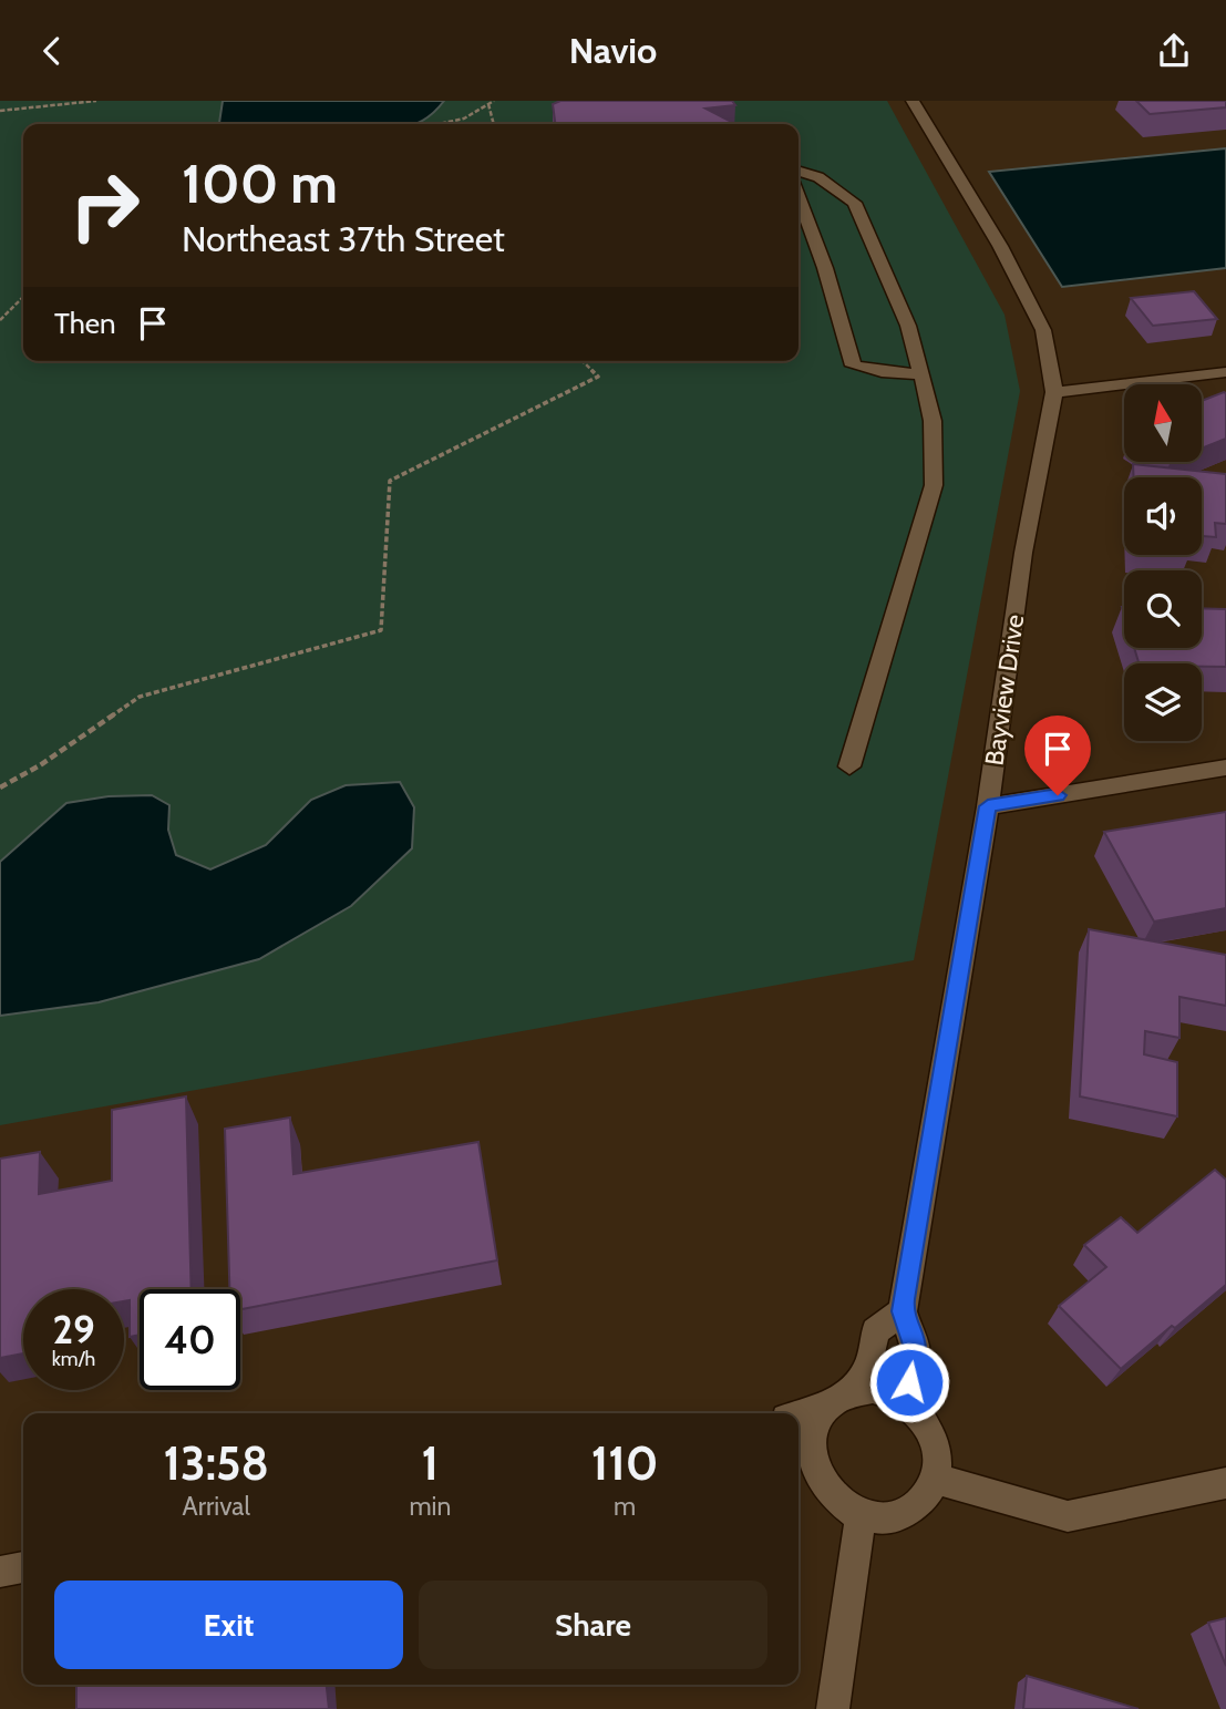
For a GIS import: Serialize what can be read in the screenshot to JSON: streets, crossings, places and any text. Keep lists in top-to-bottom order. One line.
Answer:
{"streets":{"street":["Bayview Drive"]},"north":"top","page":{"header":"Navio","turn":["100 m","Northeast 37th Street"],"then":"Then","speed":"29 km/h","limit":"40","eta":["13:58","Arrival","1","min","110","m"],"buttons":["Exit","Share"]}}
